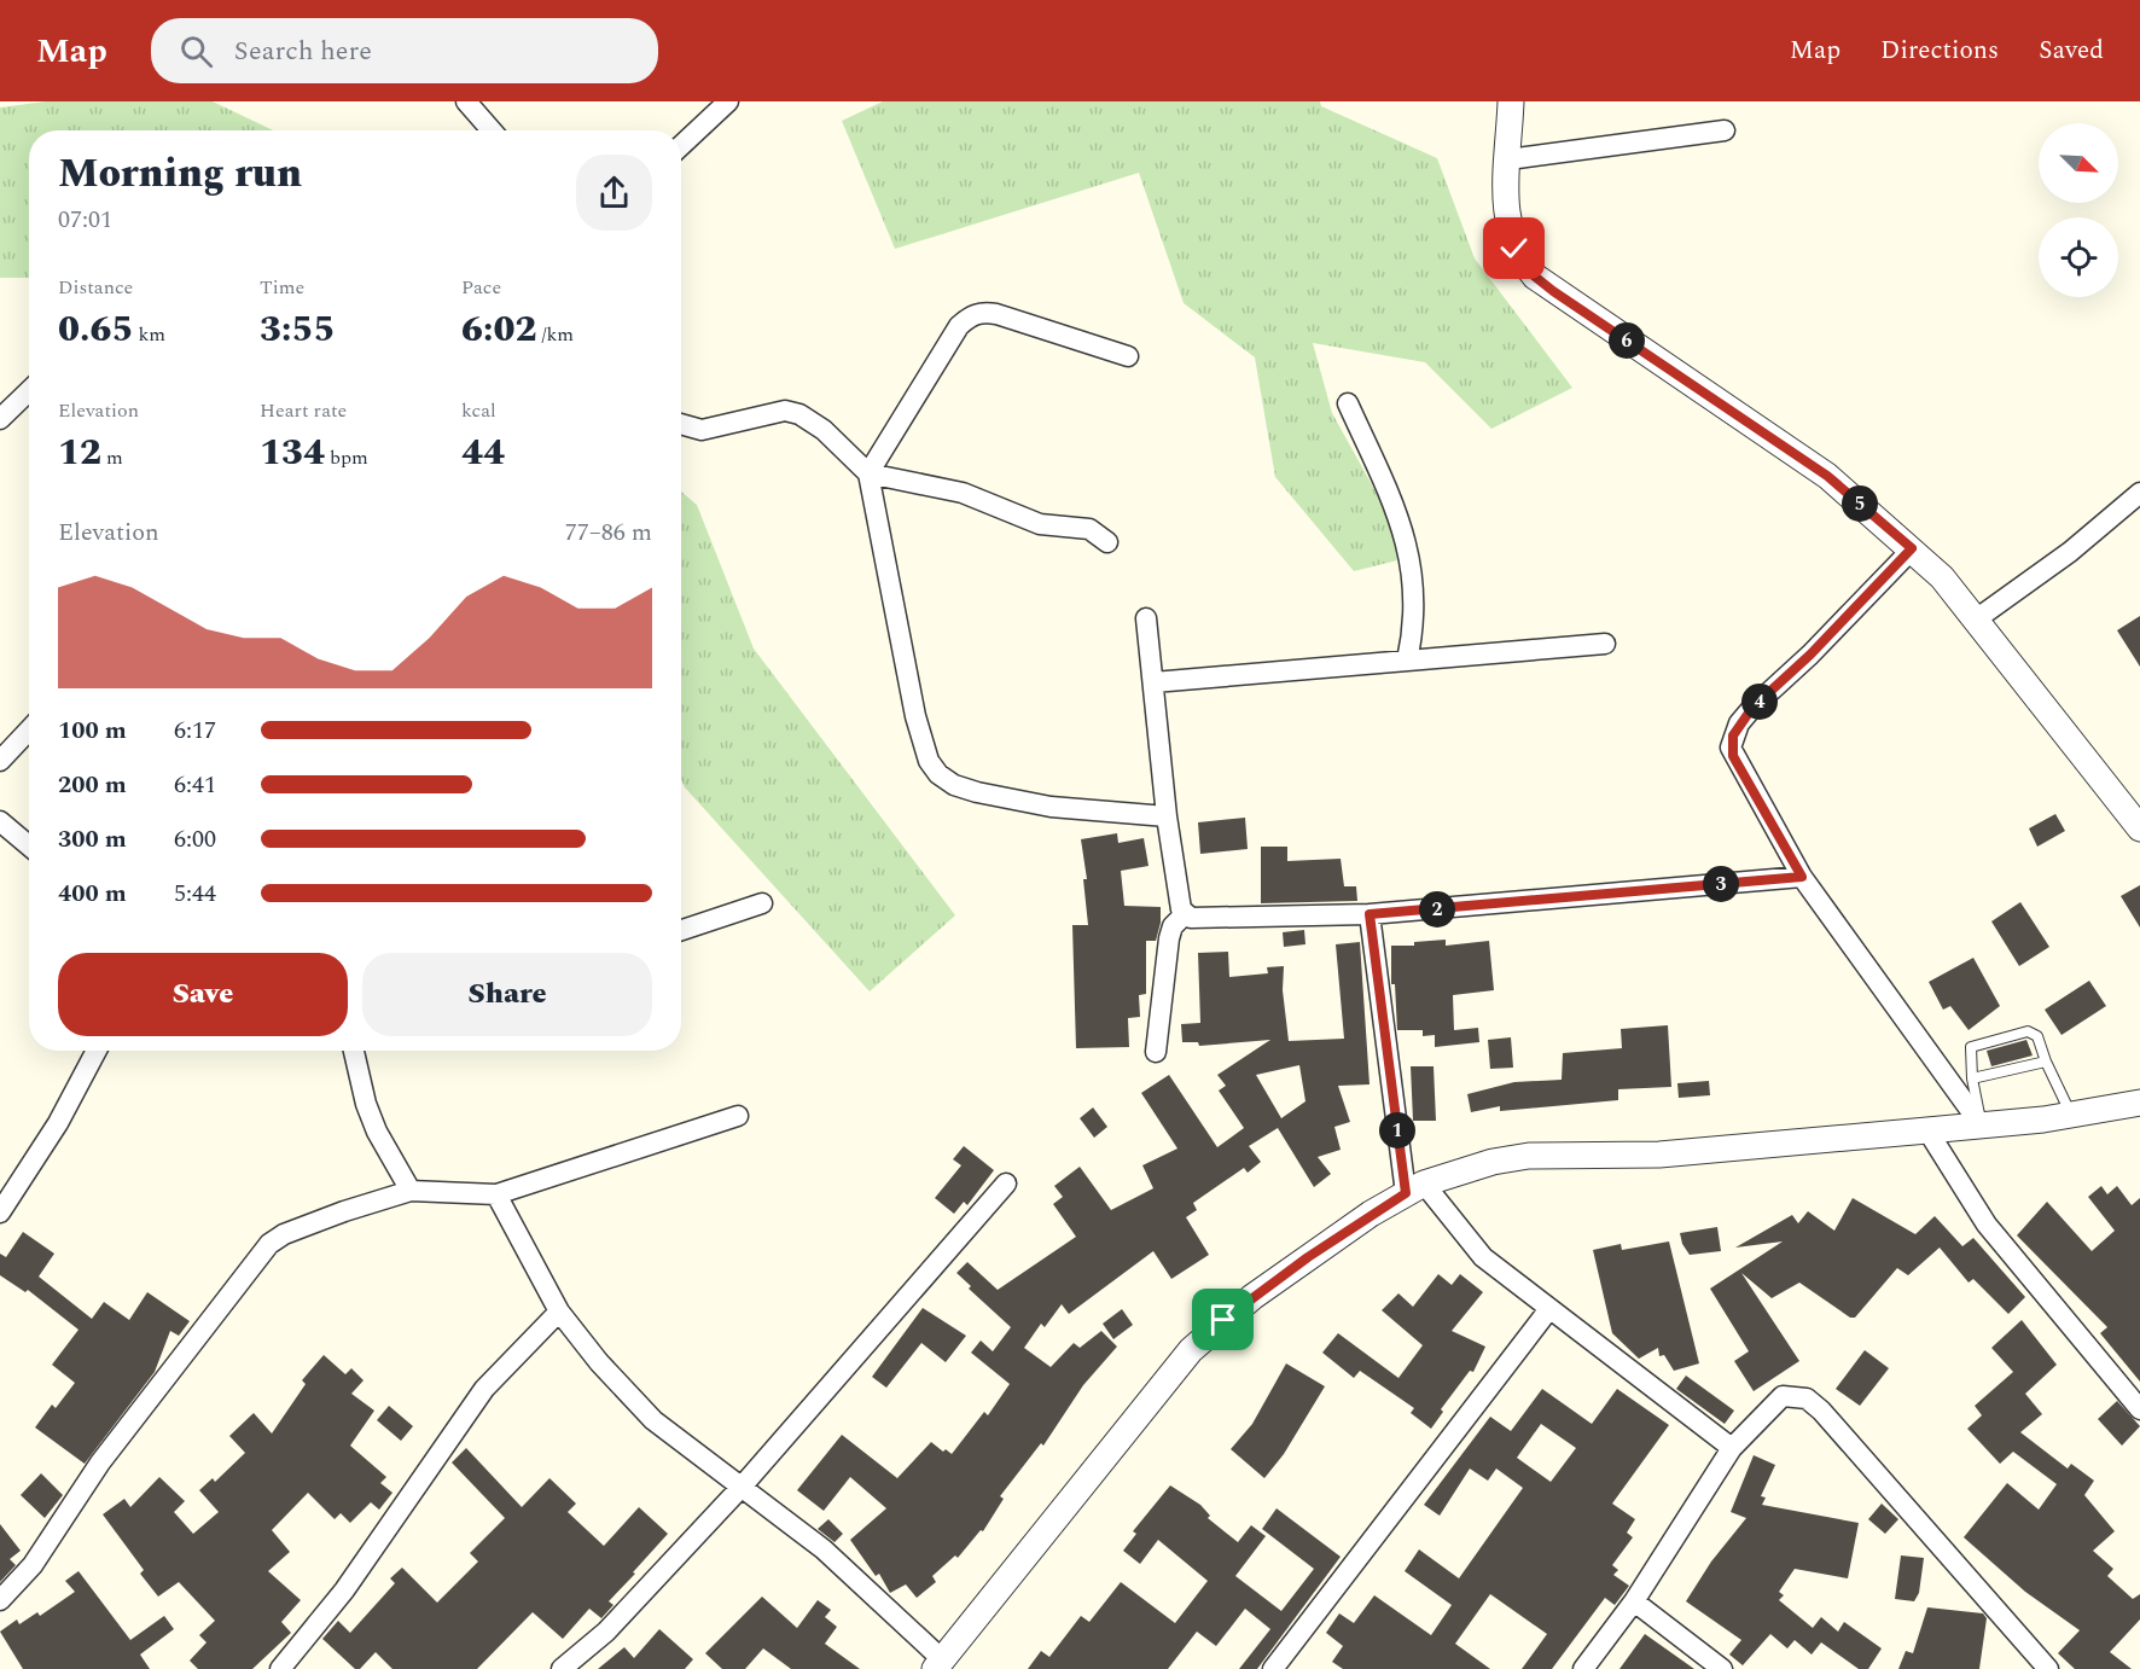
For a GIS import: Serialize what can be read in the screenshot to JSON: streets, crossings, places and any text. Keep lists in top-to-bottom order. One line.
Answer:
{"north":"bottom right","page":{"header":"Map","search":"Search here","nav":["Map","Directions","Saved"],"heading":["Morning run","07:01"],"stats":[["Distance","0.65 km"],["Time","3:55"],["Pace","6:02 /km"],["Elevation","12 m"],["Heart rate","134 bpm"],["kcal","44"]],"pins":["6","5","4","3","2","1"],"chart":["Elevation","77–86 m"],"list":[{"name":"100 m","note":"6:17"},{"name":"200 m","note":"6:41"},{"name":"300 m","note":"6:00"},{"name":"400 m","note":"5:44"}],"buttons":["Save","Share"]}}
